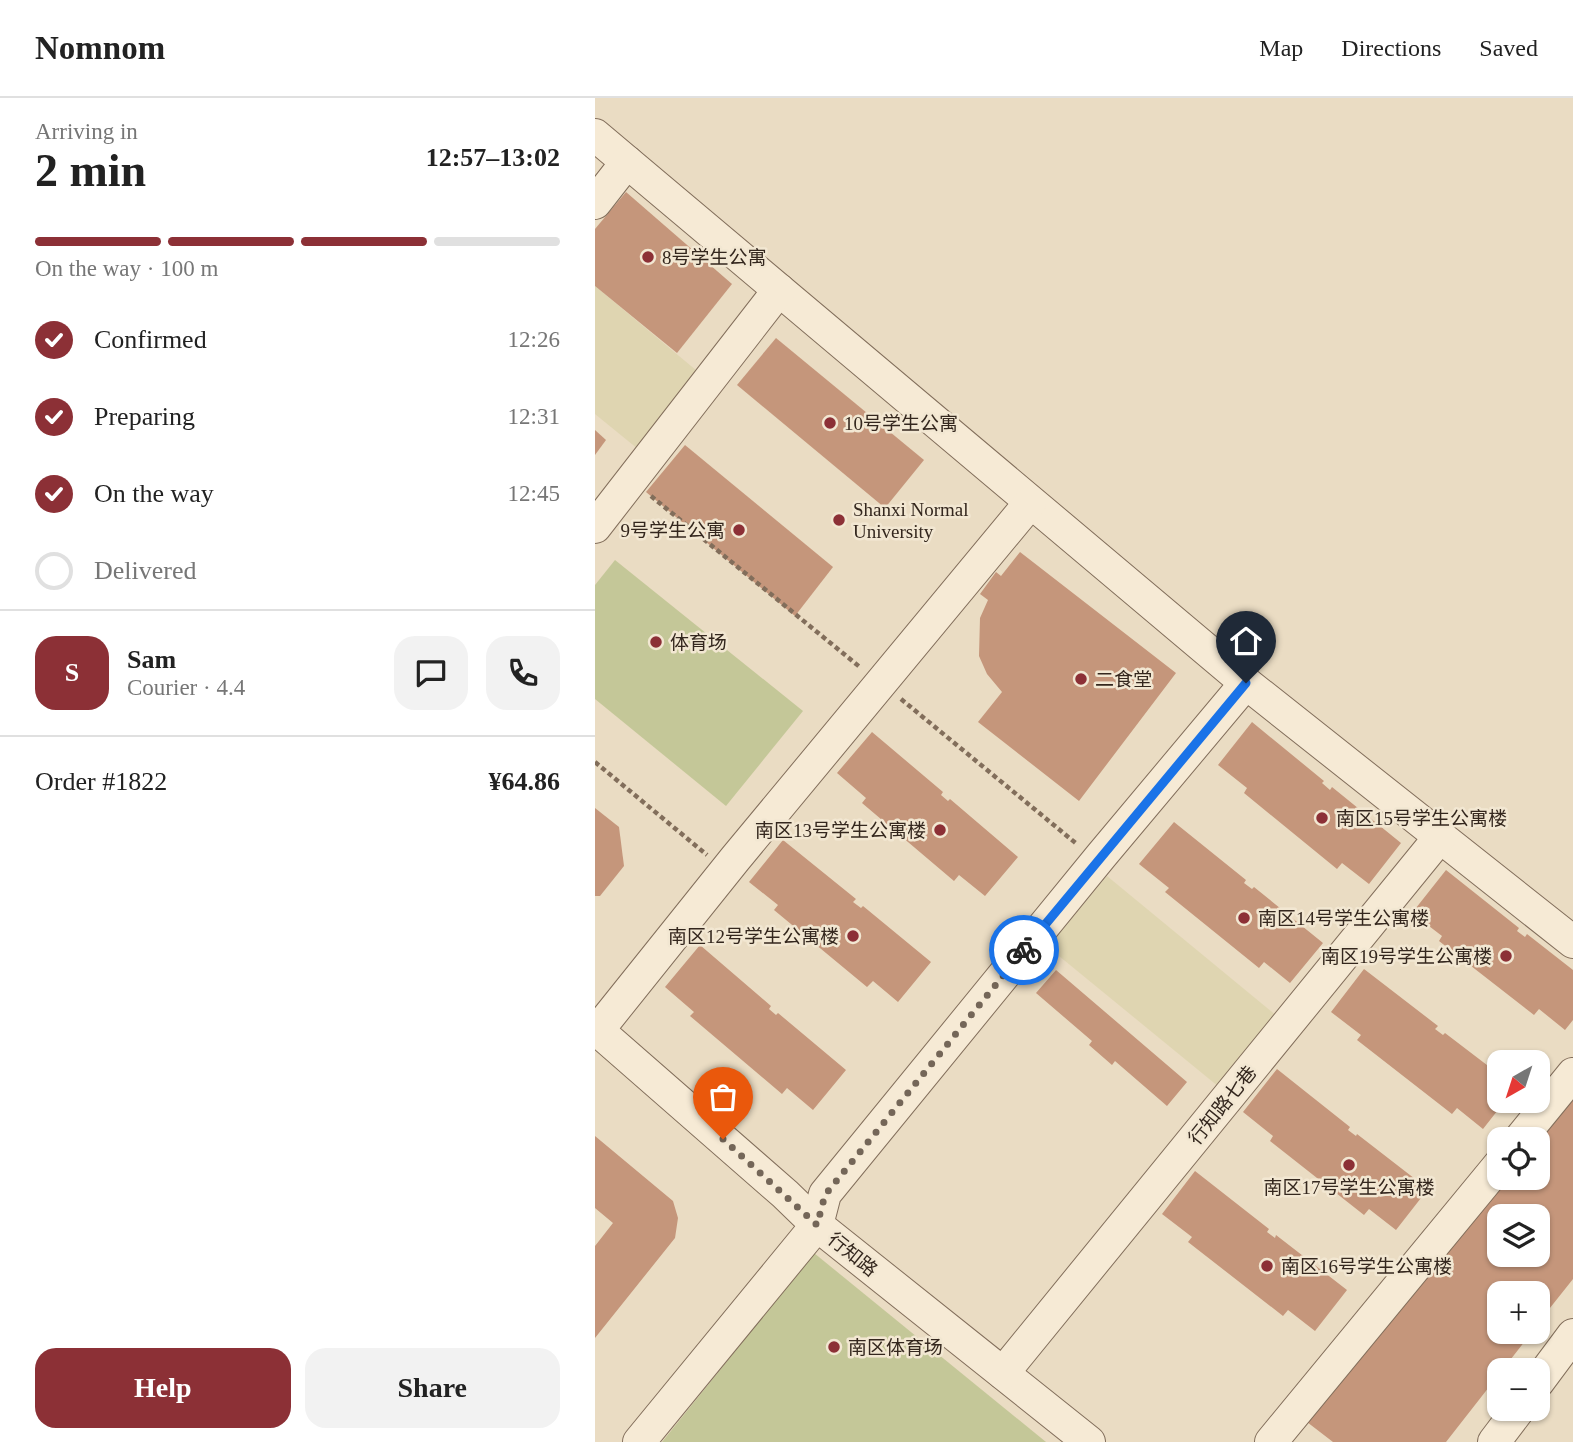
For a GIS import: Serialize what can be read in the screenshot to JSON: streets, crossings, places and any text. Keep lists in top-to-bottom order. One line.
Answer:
{"streets":{"lane":["行知路七巷","行知路"]},"crossings":[["行知路七巷","行知路"]],"places":["8号学生公寓","10号学生公寓","Shanxi Normal University","9号学生公寓","体育场","二食堂","南区15号学生公寓楼","南区13号学生公寓楼","南区14号学生公寓楼","南区12号学生公寓楼","南区19号学生公寓楼","南区17号学生公寓楼","南区16号学生公寓楼","南区体育场"],"north":"bottom left","page":{"header":"Nomnom","nav":["Map","Directions","Saved"],"heading":["2 min","Arriving in","12:57–13:02"],"panel":["Sam","Courier · 4.4","Order #1822","¥64.86"],"bar":"On the way · 100 m","list":[["Confirmed","12:26"],["Preparing","12:31"],["On the way","12:45"],"Delivered"],"round":"S","map_buttons":["+","−"],"buttons":["Help","Share"]}}
